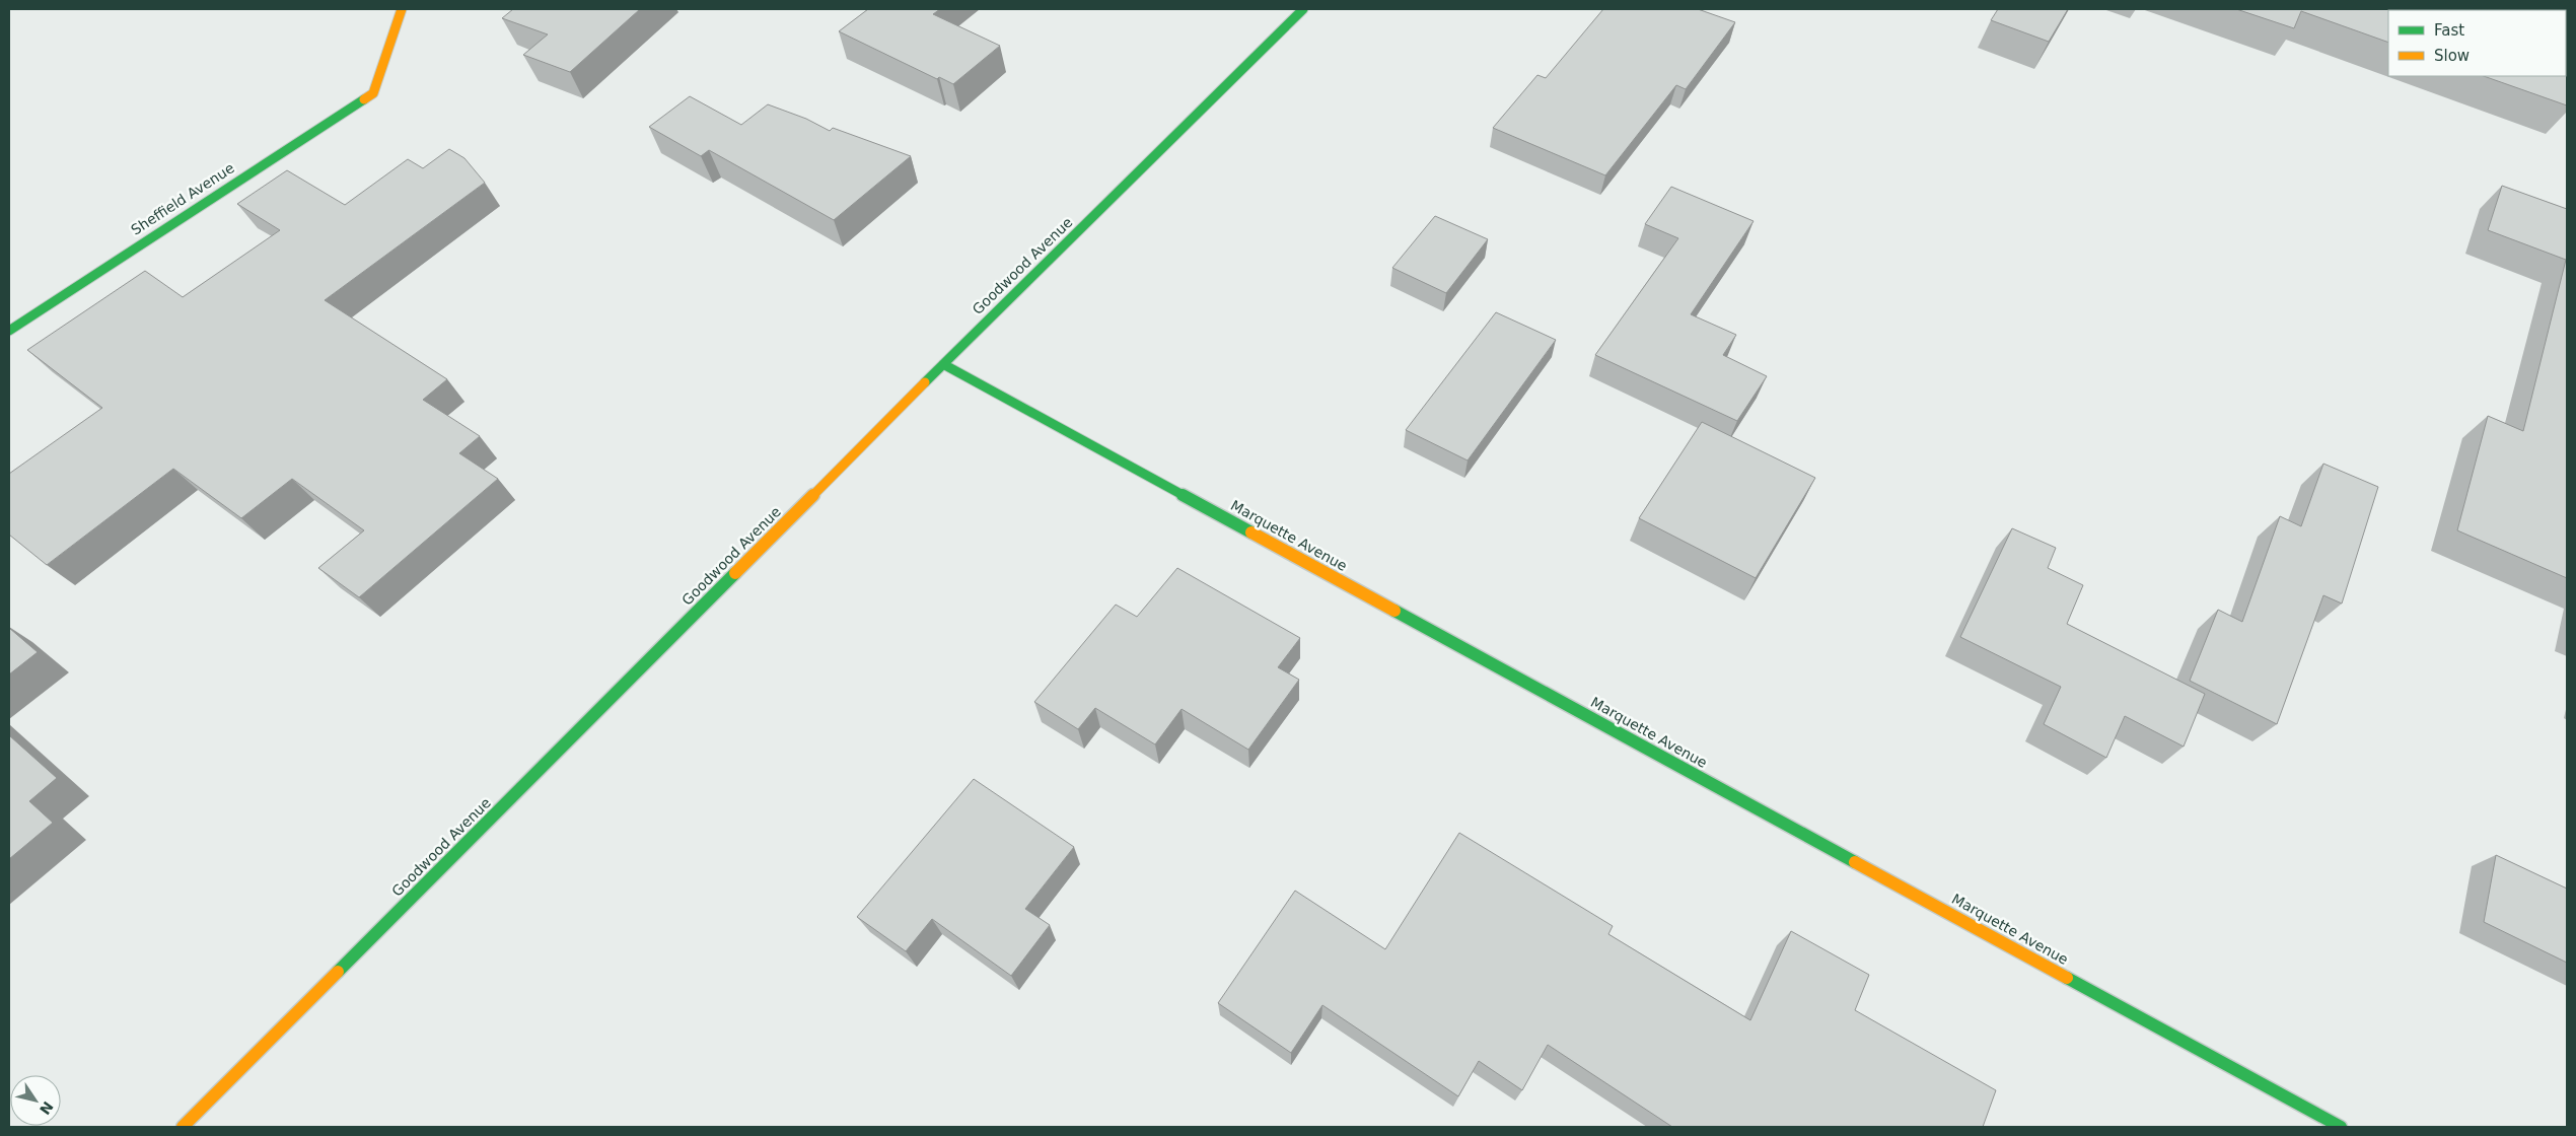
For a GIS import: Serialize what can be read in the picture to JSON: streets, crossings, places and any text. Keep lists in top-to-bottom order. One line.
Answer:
{"streets":{"street":["Sheffield Avenue","Goodwood Avenue","Marquette Avenue"]},"crossings":[["Goodwood Avenue","Marquette Avenue"]],"legend":["Fast","Slow"],"north":"bottom right"}
